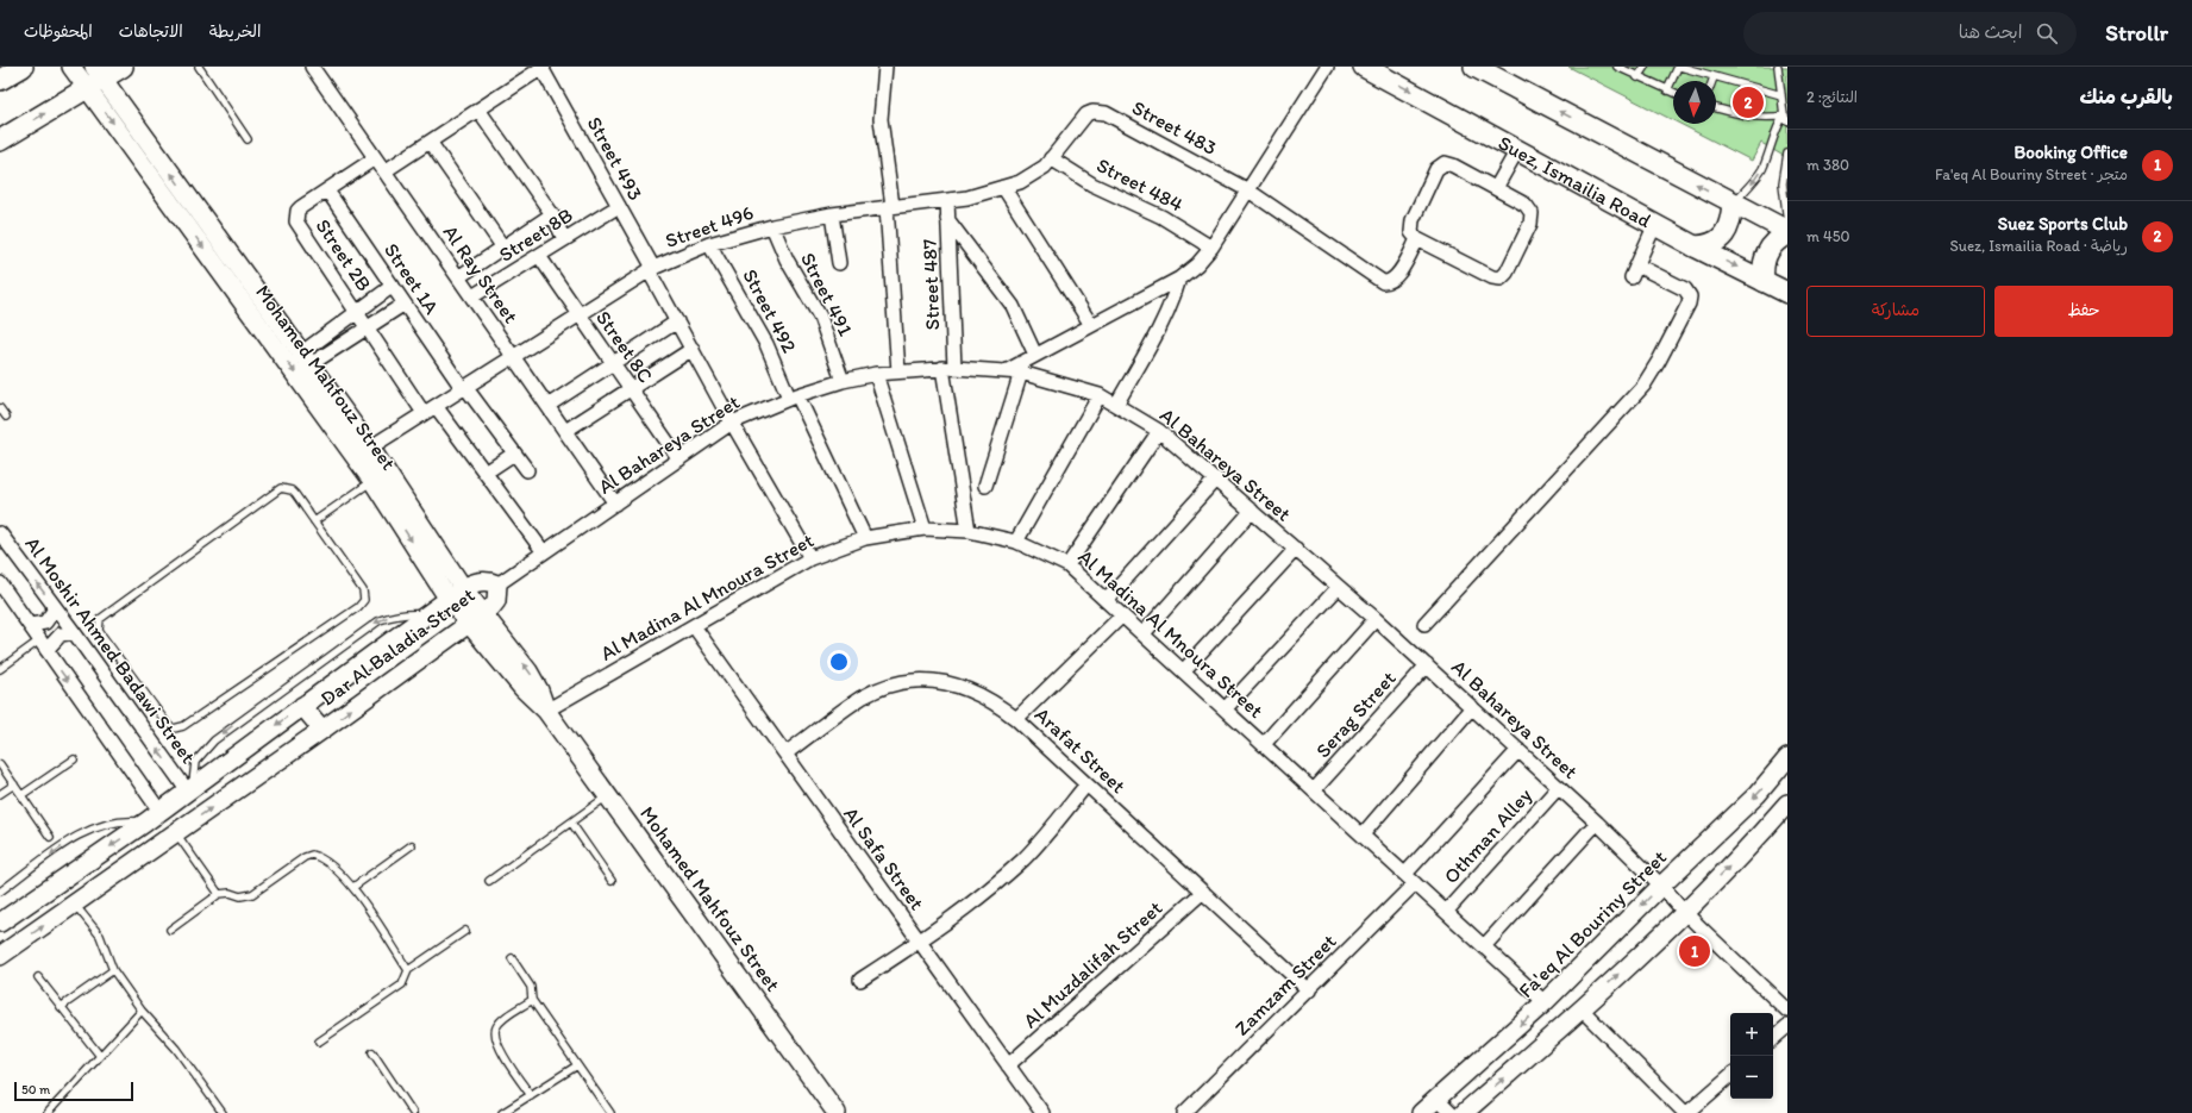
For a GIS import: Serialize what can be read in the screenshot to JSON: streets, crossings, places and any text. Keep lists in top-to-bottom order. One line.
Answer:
{"streets":{"main road":["Suez, Ismailia Road"],"street":["Street 483","Street 493","Street 484","Street 496","Street 8B","Street 2B","Al Ray Street","Street 1A","Street 487","Street 491","Street 492","Street 8C","Mohamed Mahfouz Street","Al Bahareya Street","Al Madina Al Mnoura Street","Dar Al Baladia Street","Al Moshir Ahmed Badawi Street","Serag Street","Arafat Street","Othman Alley","Al Safa Street","Fa'eq Al Bouriny Street","Al Muzdalifah Street","Zamzam Street"]},"crossings":[["Street 483","Street 496"],["Street 493","Street 496"],["Street 493","Street 8B"],["Street 493","Al Bahareya Street"],["Street 493","Al Madina Al Mnoura Street"],["Street 484","Street 496"],["Street 496","Street 2B"],["Street 496","Al Ray Street"],["Street 496","Street 1A"],["Street 496","Street 487"],["Street 496","Street 491"],["Street 496","Street 492"],["Street 496","Street 8C"],["Street 496","Mohamed Mahfouz Street"],["Street 8B","Al Ray Street"],["Street 8B","Street 8C"],["Street 2B","Al Ray Street"],["Street 2B","Street 1A"],["Al Ray Street","Al Bahareya Street"],["Street 487","Al Bahareya Street"],["Street 487","Al Madina Al Mnoura Street"],["Street 491","Al Bahareya Street"],["Street 492","Al Bahareya Street"],["Street 492","Al Madina Al Mnoura Street"],["Street 8C","Al Bahareya Street"],["Mohamed Mahfouz Street","Al Madina Al Mnoura Street"],["Mohamed Mahfouz Street","Dar Al Baladia Street"],["Al Bahareya Street","Dar Al Baladia Street"],["Al Bahareya Street","Serag Street"],["Al Bahareya Street","Othman Alley"],["Al Bahareya Street","Fa'eq Al Bouriny Street"],["Al Bahareya Street","Zamzam Street"],["Al Madina Al Mnoura Street","Serag Street"],["Al Madina Al Mnoura Street","Othman Alley"],["Al Madina Al Mnoura Street","Al Safa Street"],["Al Madina Al Mnoura Street","Fa'eq Al Bouriny Street"],["Al Madina Al Mnoura Street","Zamzam Street"],["Dar Al Baladia Street","Al Moshir Ahmed Badawi Street"],["Arafat Street","Al Safa Street"],["Arafat Street","Al Muzdalifah Street"],["Arafat Street","Zamzam Street"],["Al Safa Street","Al Muzdalifah Street"]],"scale_bar":"50 m","north":"bottom","page":{"header":"Strollr","search":"ابحث هنا","nav":["الخريطة","الاتجاهات","المحفوظات"],"heading":["بالقرب منك","النتائج: 2"],"pins":["2","1"],"list":[{"mark":"1","name":"Booking Office","note":"متجر · Fa'eq Al Bouriny Street","value":"380 m"},{"mark":"2","name":"Suez Sports Club","note":"رياضة · Suez, Ismailia Road","value":"450 m"}],"buttons":["حفظ","مشاركة"],"map_buttons":["+","−"],"scale":"50 m"}}
